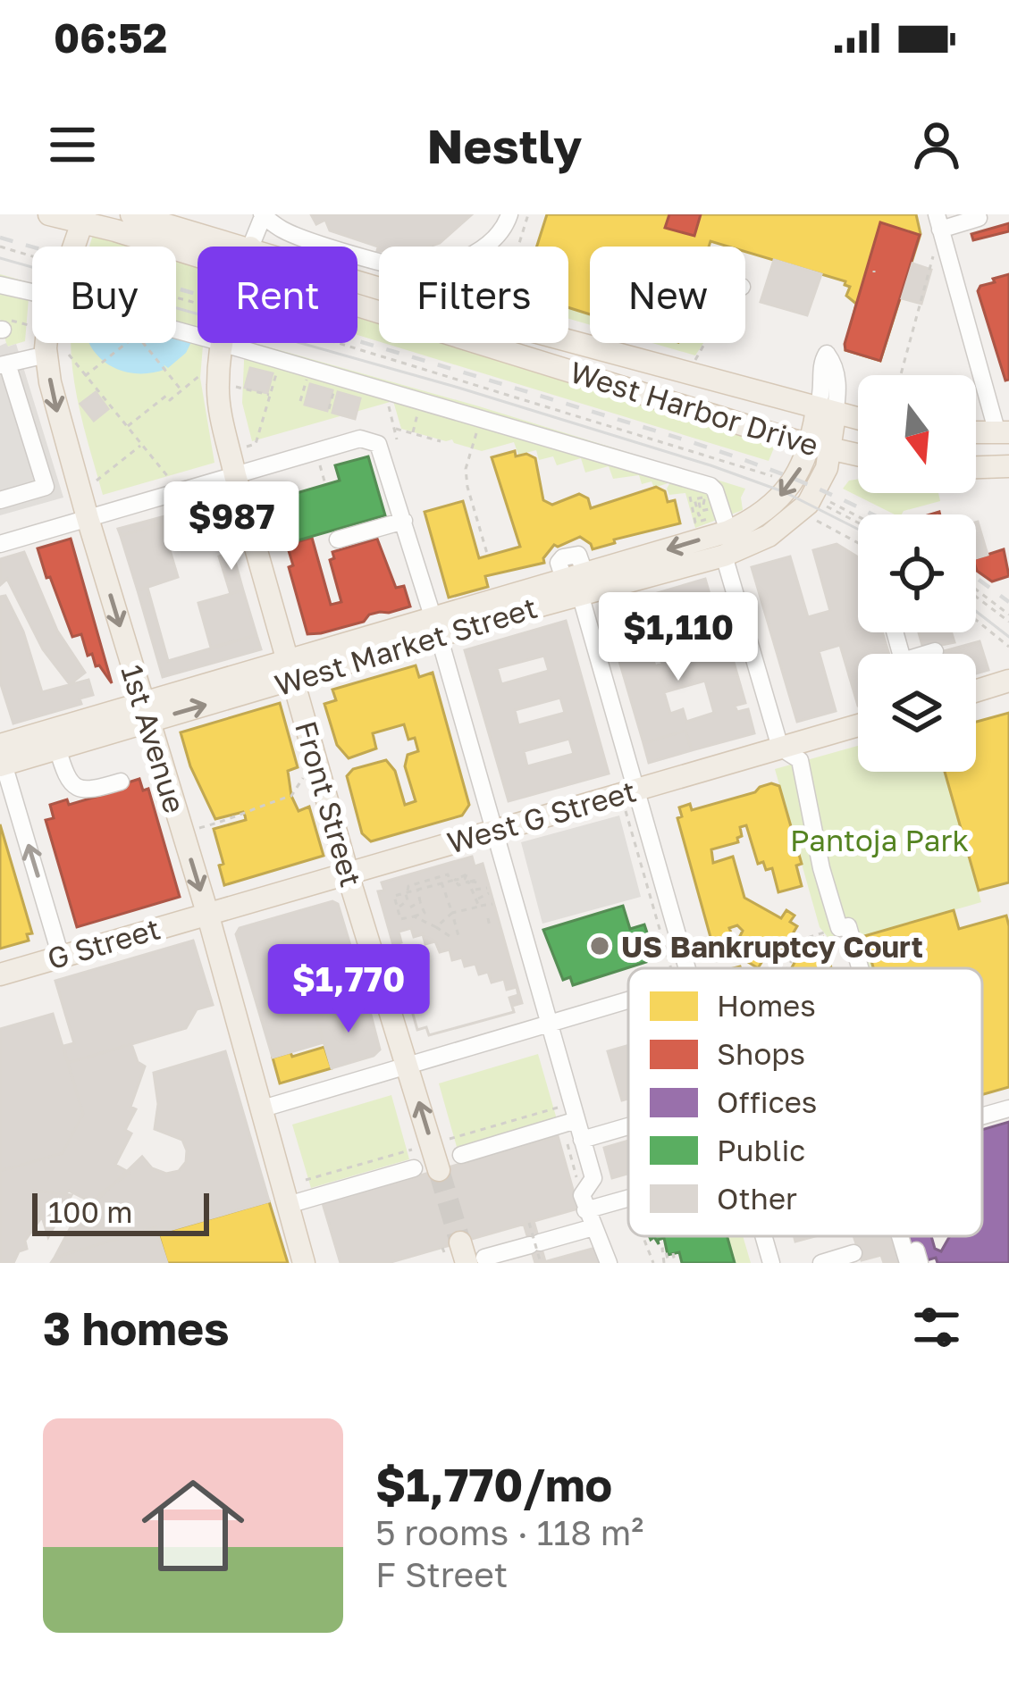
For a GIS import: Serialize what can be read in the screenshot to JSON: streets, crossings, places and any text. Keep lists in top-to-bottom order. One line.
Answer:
{"streets":{"main road":["West Harbor Drive","West Market Street","1st Avenue","Front Street","West G Street","G Street"]},"crossings":[["West Harbor Drive","West Market Street"],["West Harbor Drive","1st Avenue"],["West Market Street","1st Avenue"],["West Market Street","Front Street"],["1st Avenue","West G Street"],["1st Avenue","G Street"],["Front Street","West G Street"],["West G Street","G Street"]],"one_way":["1st Avenue"],"parks":["Pantoja Park"],"places":["US Bankruptcy Court"],"legend":["Homes","Shops","Offices","Public","Other"],"scale_bar":"100 m","north":"bottom","page":{"status":"06:52","header":"Nestly","chip":["Buy","Rent","Filters","New"],"price":["$987","$1,110","$1,770"],"scale":"100 m","heading":"3 homes","list":[{"name":"$1,770/mo","note":"5 rooms · 118 m² · F Street"}]}}
